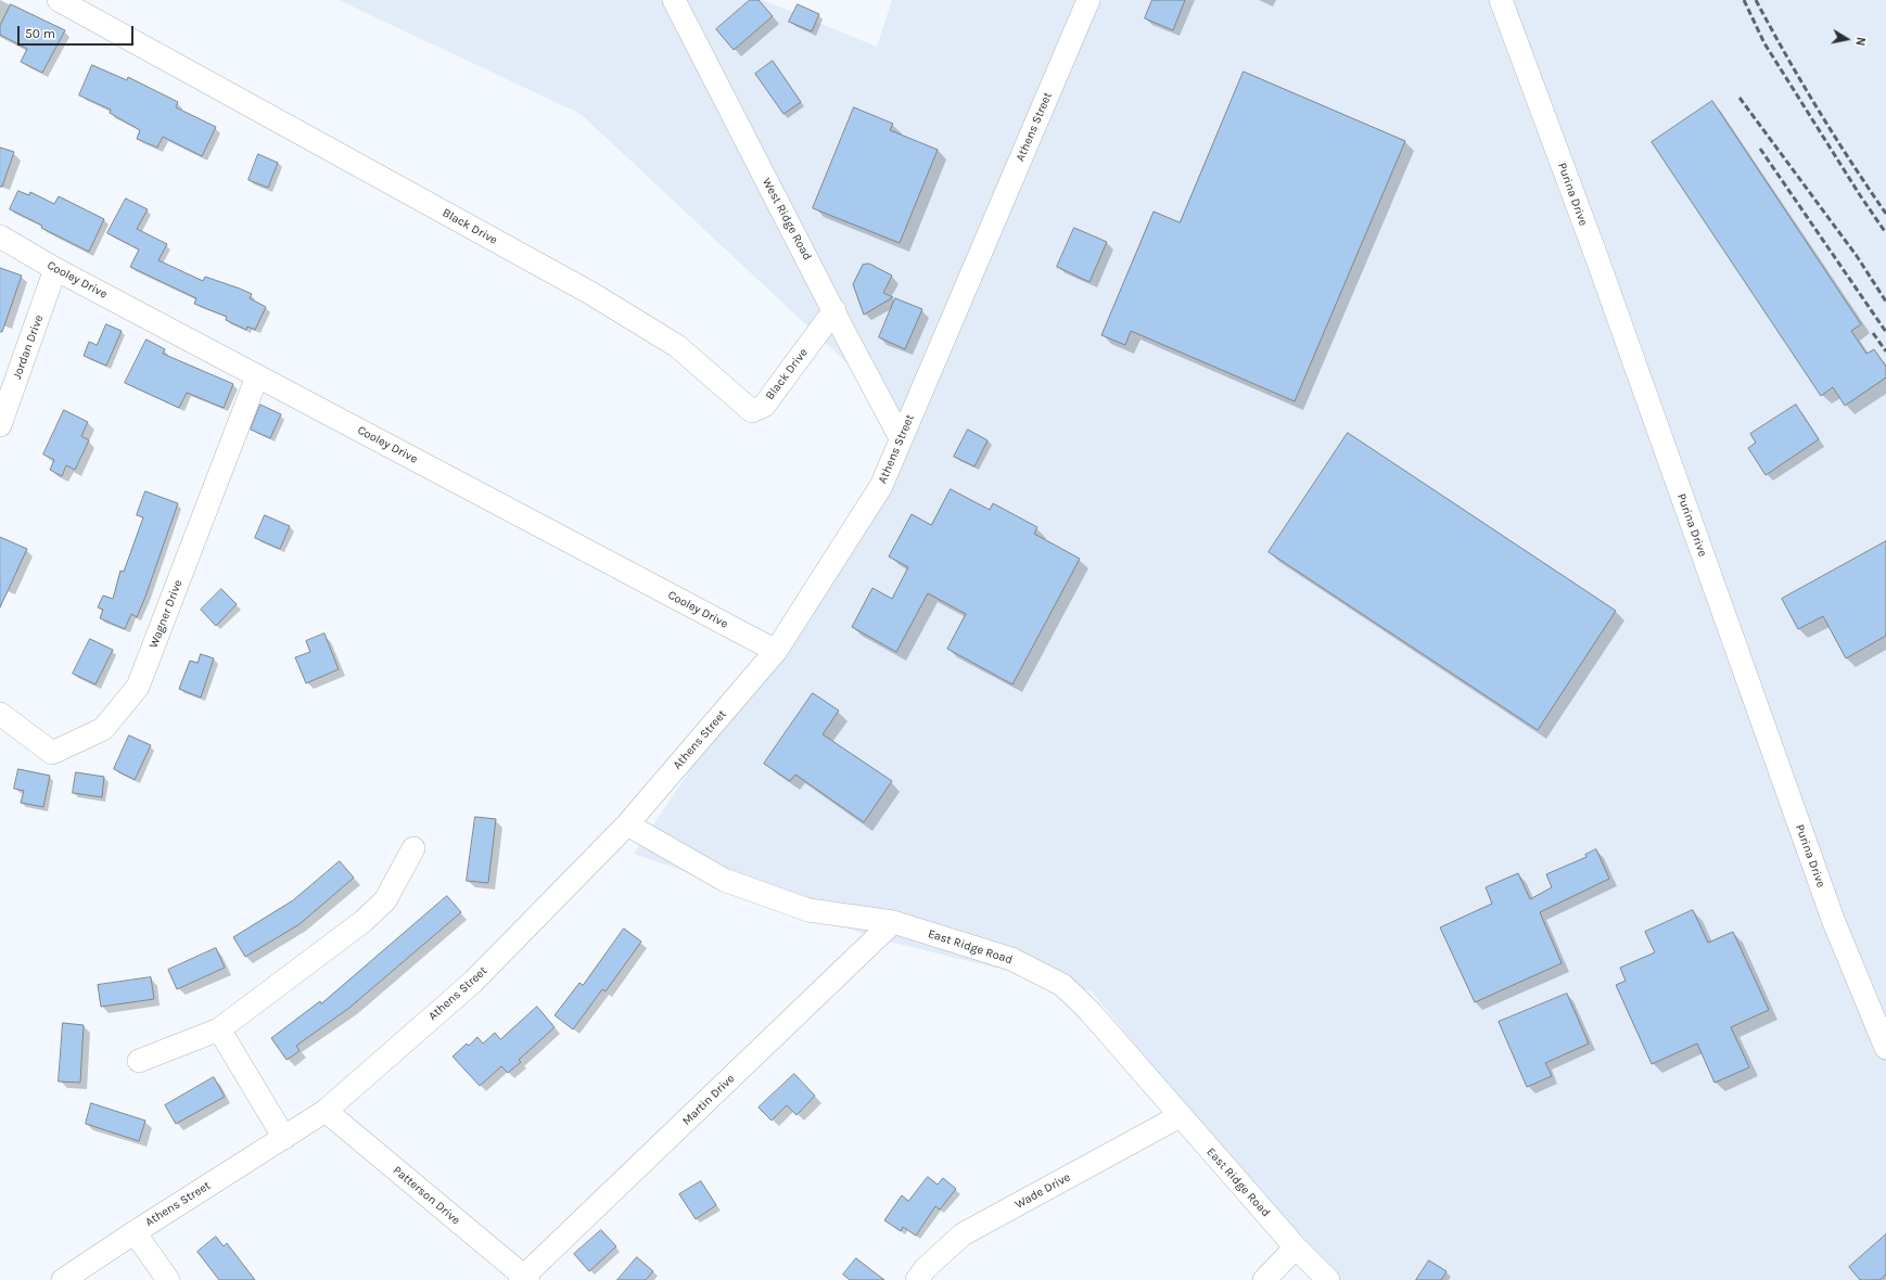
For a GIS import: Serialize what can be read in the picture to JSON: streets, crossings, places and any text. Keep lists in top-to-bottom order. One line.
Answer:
{"streets":{"street":["Athens Street","Purina Drive","West Ridge Road","Black Drive","Cooley Drive","Jordan Drive","Wagner Drive","East Ridge Road","Martin Drive","Wade Drive","Patterson Drive"]},"crossings":[["Athens Street","West Ridge Road"],["Athens Street","Cooley Drive"],["Athens Street","East Ridge Road"],["Athens Street","Patterson Drive"],["West Ridge Road","Black Drive"],["Cooley Drive","Jordan Drive"],["Cooley Drive","Wagner Drive"],["East Ridge Road","Martin Drive"],["East Ridge Road","Wade Drive"],["Martin Drive","Patterson Drive"]],"scale_bar":"50 m","north":"right"}
